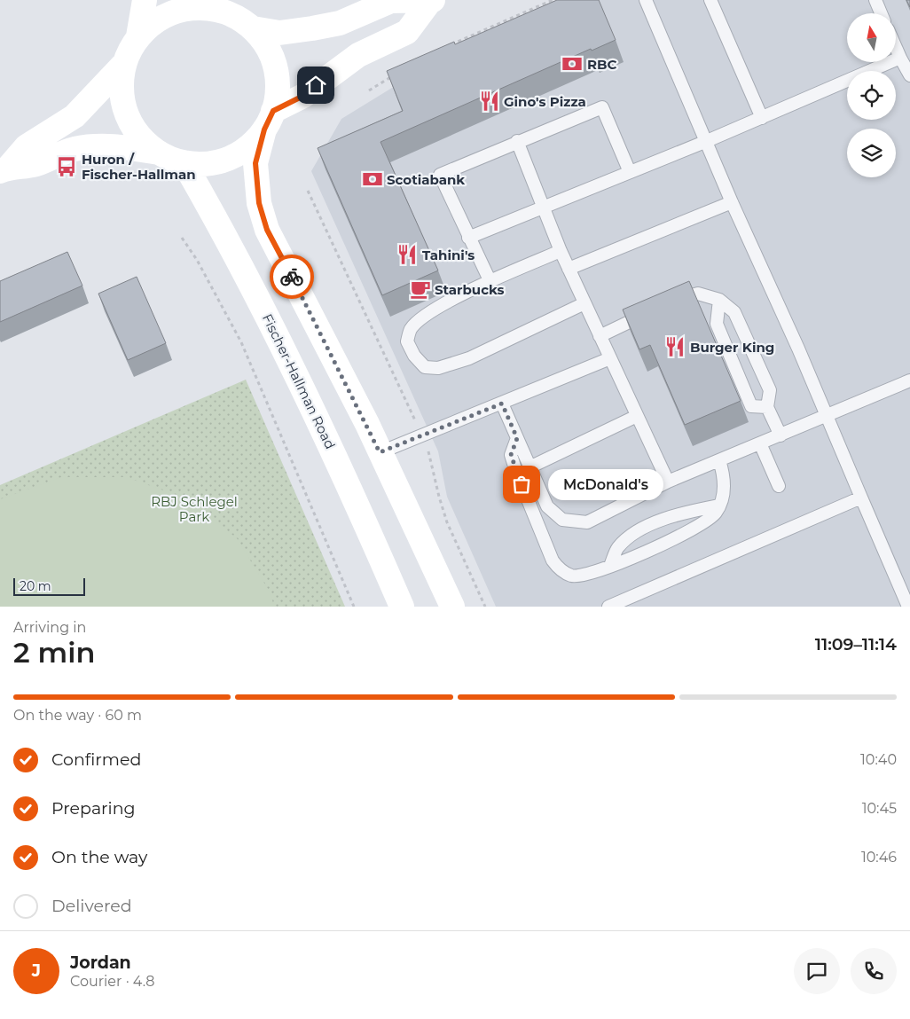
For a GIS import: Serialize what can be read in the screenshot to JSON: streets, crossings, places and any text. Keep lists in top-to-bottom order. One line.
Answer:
{"streets":{"main road":["Fischer-Hallman Road"]},"parks":["RBJ Schlegel Park"],"places":{"bank":["RBC","Scotiabank"],"restaurant":["Gino's Pizza","Tahini's","Burger King"],"bus stop":["Huron / Fischer-Hallman"],"cafe":["Starbucks"],"other":["McDonald's"]},"scale_bar":"20 m","north":"top","page":{"bubble":"McDonald's","scale":"20 m","heading":["2 min","Arriving in","11:09–11:14"],"panel":["Jordan","Courier · 4.8"],"bar":"On the way · 60 m","list":[["Confirmed","10:40"],["Preparing","10:45"],["On the way","10:46"],"Delivered"],"round":"J"}}
